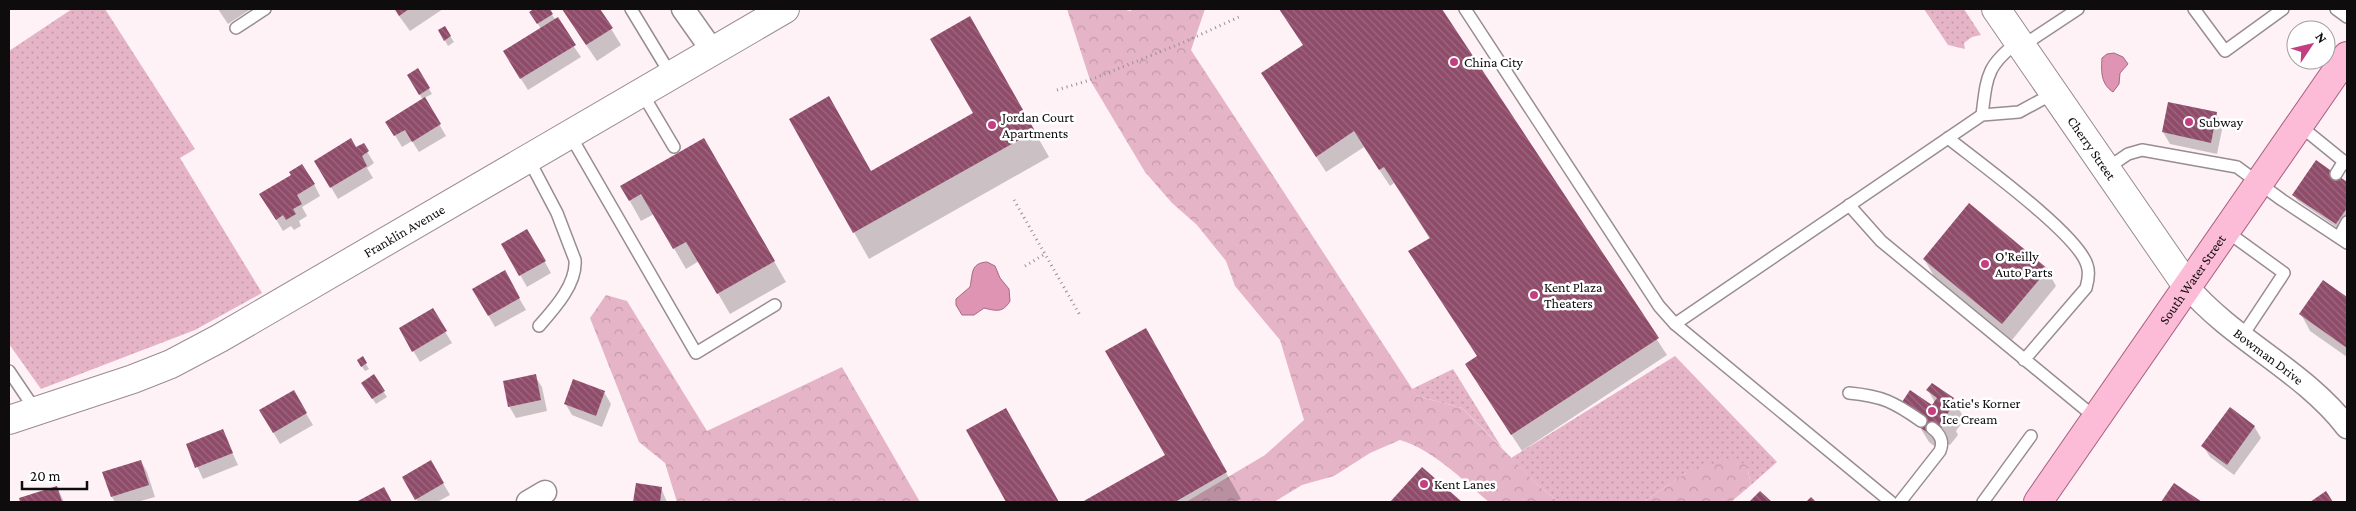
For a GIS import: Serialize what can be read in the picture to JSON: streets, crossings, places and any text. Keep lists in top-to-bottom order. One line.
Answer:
{"streets":{"main road":["South Water Street"],"street":["Cherry Street","Franklin Avenue","Bowman Drive"]},"crossings":[["Cherry Street","South Water Street"],["Cherry Street","Bowman Drive"],["South Water Street","Bowman Drive"]],"places":["China City","Subway","Jordan Court Apartments","O'Reilly Auto Parts","Kent Plaza Theaters","Katie's Korner Ice Cream","Kent Lanes"],"scale_bar":"20 m","north":"top right"}
